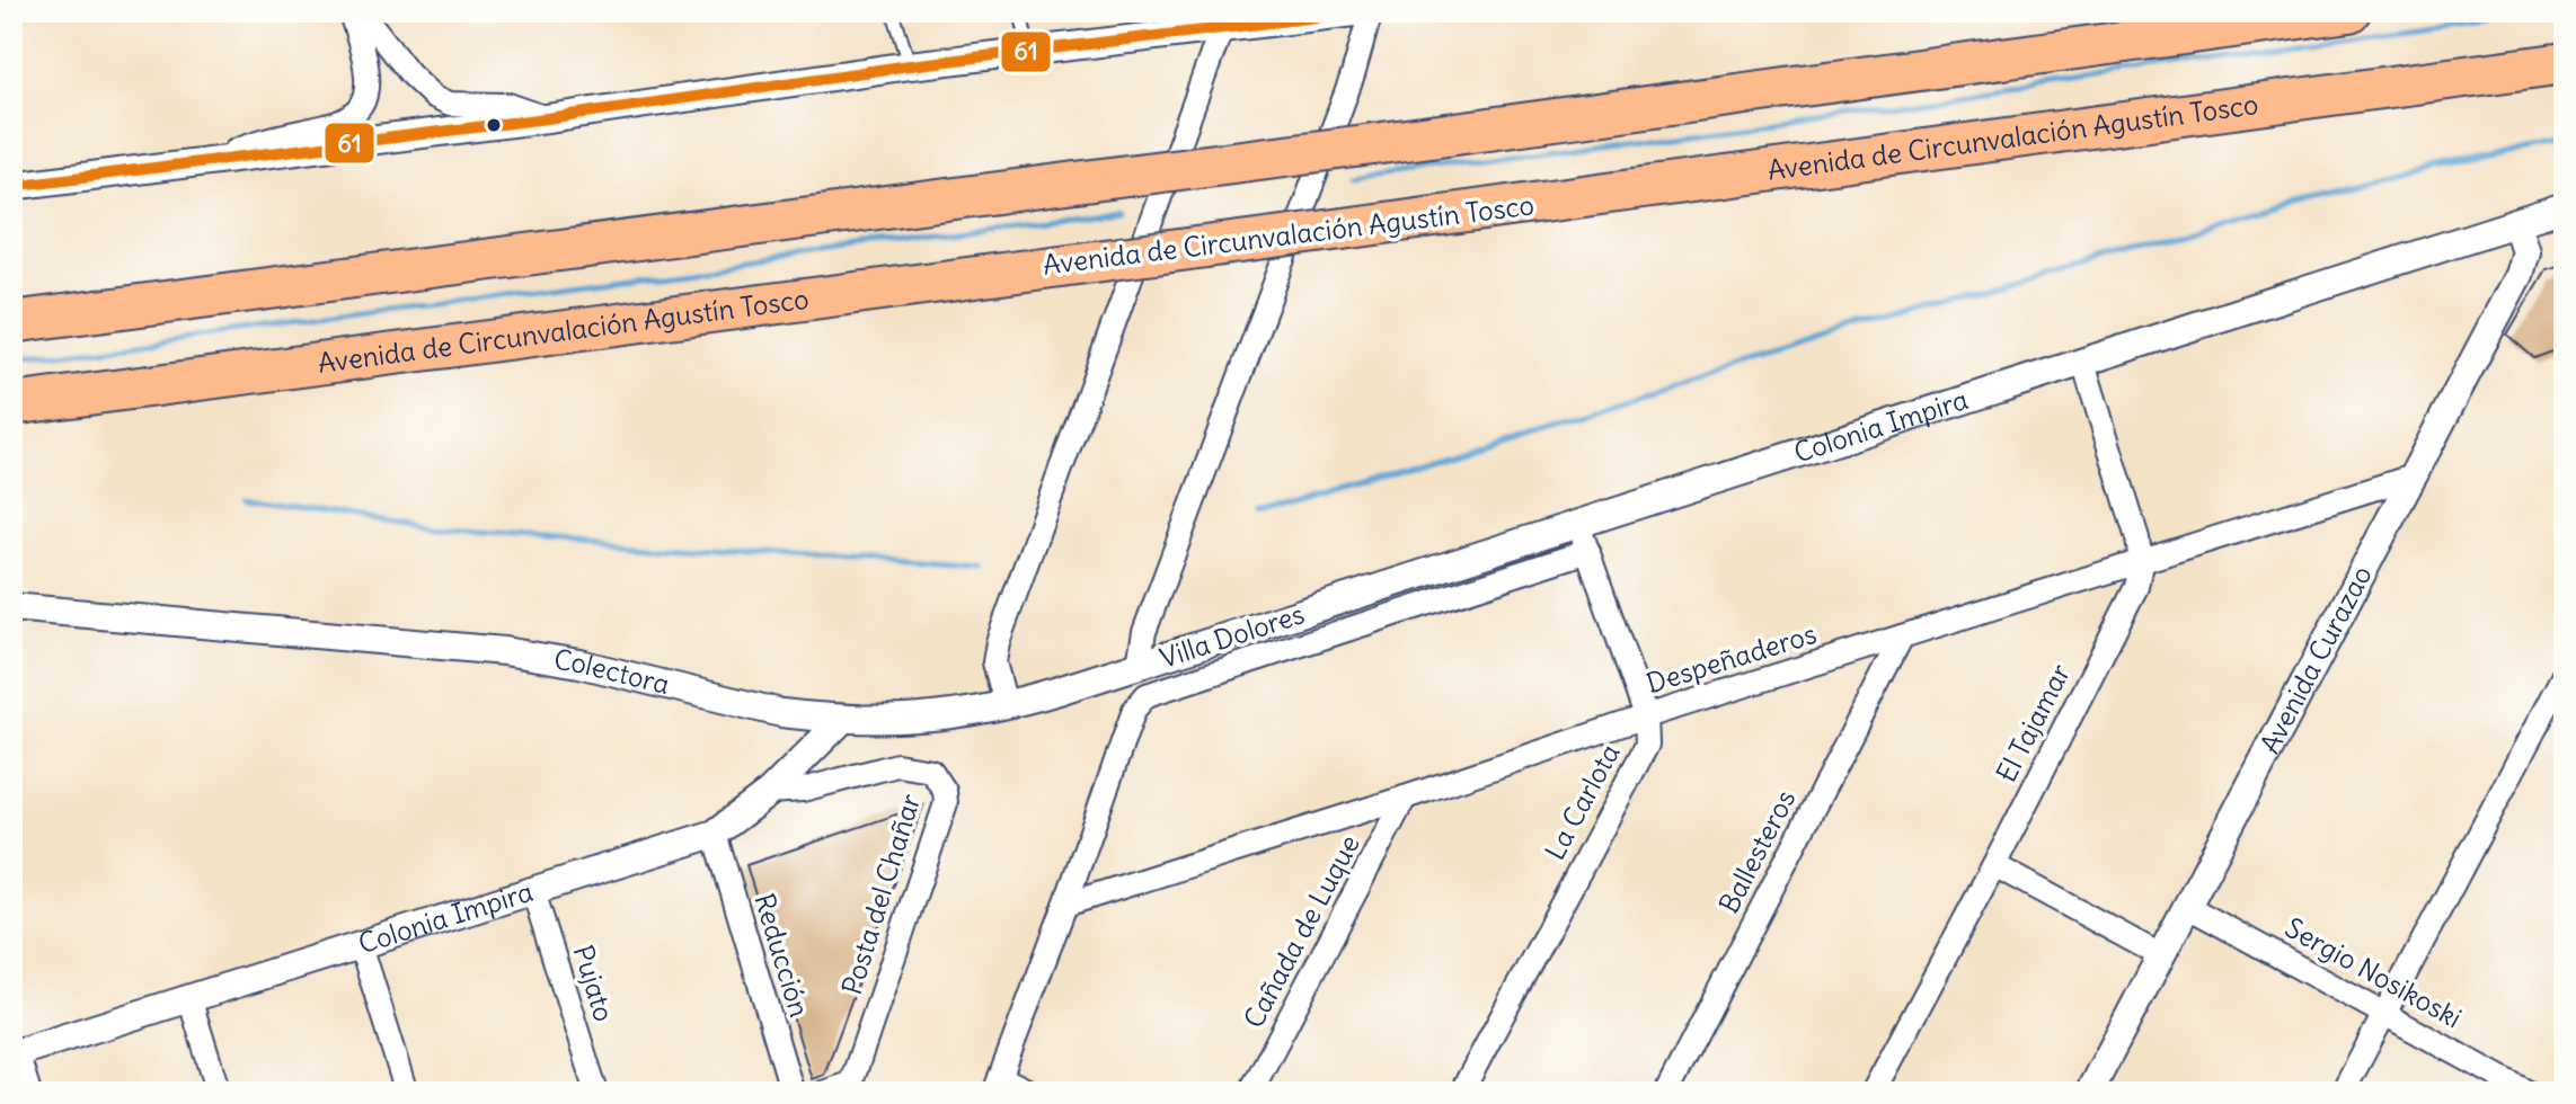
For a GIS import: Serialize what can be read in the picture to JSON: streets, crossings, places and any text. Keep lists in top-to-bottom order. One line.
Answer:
{"streets":{"highway":["Avenida de Circunvalación Agustín Tosco"],"street":["Colonia Impira","Villa Dolores","Despeñaderos","Avenida Curazao","Colectora","El Tajamar","La Carlota","Ballesteros","Posta del Chañar","Cañada de Luque","Reducción","Sergio Nosikoski","Pujato"]},"crossings":[["Colonia Impira","Avenida Curazao"],["Colonia Impira","Colectora"],["Colonia Impira","La Carlota"],["Colonia Impira","Posta del Chañar"],["Colonia Impira","Reducción"],["Colonia Impira","Pujato"],["Villa Dolores","Despeñaderos"],["Villa Dolores","La Carlota"],["Despeñaderos","Avenida Curazao"],["Despeñaderos","El Tajamar"],["Despeñaderos","La Carlota"],["Despeñaderos","Ballesteros"],["Despeñaderos","Cañada de Luque"],["Avenida Curazao","Sergio Nosikoski"]],"lines":["transit line 61"]}
